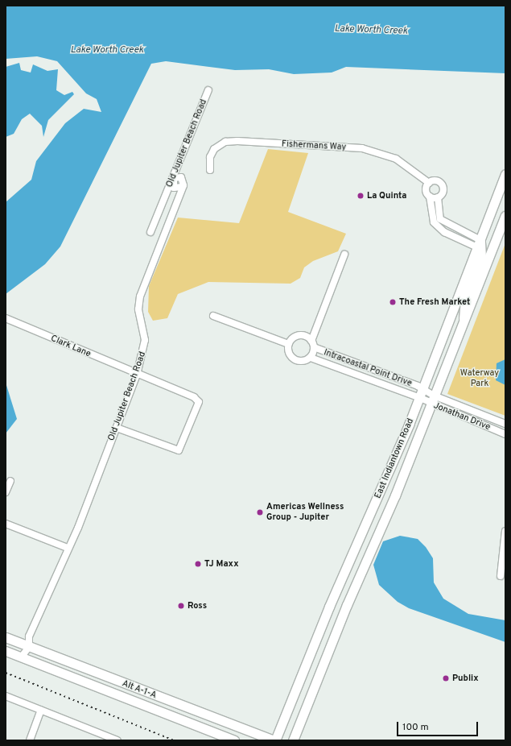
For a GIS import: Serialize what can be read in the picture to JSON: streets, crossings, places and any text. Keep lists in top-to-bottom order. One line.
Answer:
{"streets":{"main road":["East Indiantown Road","Alt A-1-A"],"street":["Old Jupiter Beach Road","Fishermans Way","Clark Lane","Intracoastal Point Drive","Jonathan Drive"]},"crossings":[["Old Jupiter Beach Road","Clark Lane"],["Old Jupiter Beach Road","Alt A-1-A"],["Fishermans Way","East Indiantown Road"],["Intracoastal Point Drive","Jonathan Drive"],["Intracoastal Point Drive","East Indiantown Road"],["Jonathan Drive","East Indiantown Road"],["East Indiantown Road","Alt A-1-A"]],"water":["Lake Worth Creek"],"parks":["Waterway Park"],"places":["La Quinta","The Fresh Market","Americas Wellness Group - Jupiter","TJ Maxx","Ross","Publix"],"scale_bar":"100 m"}
